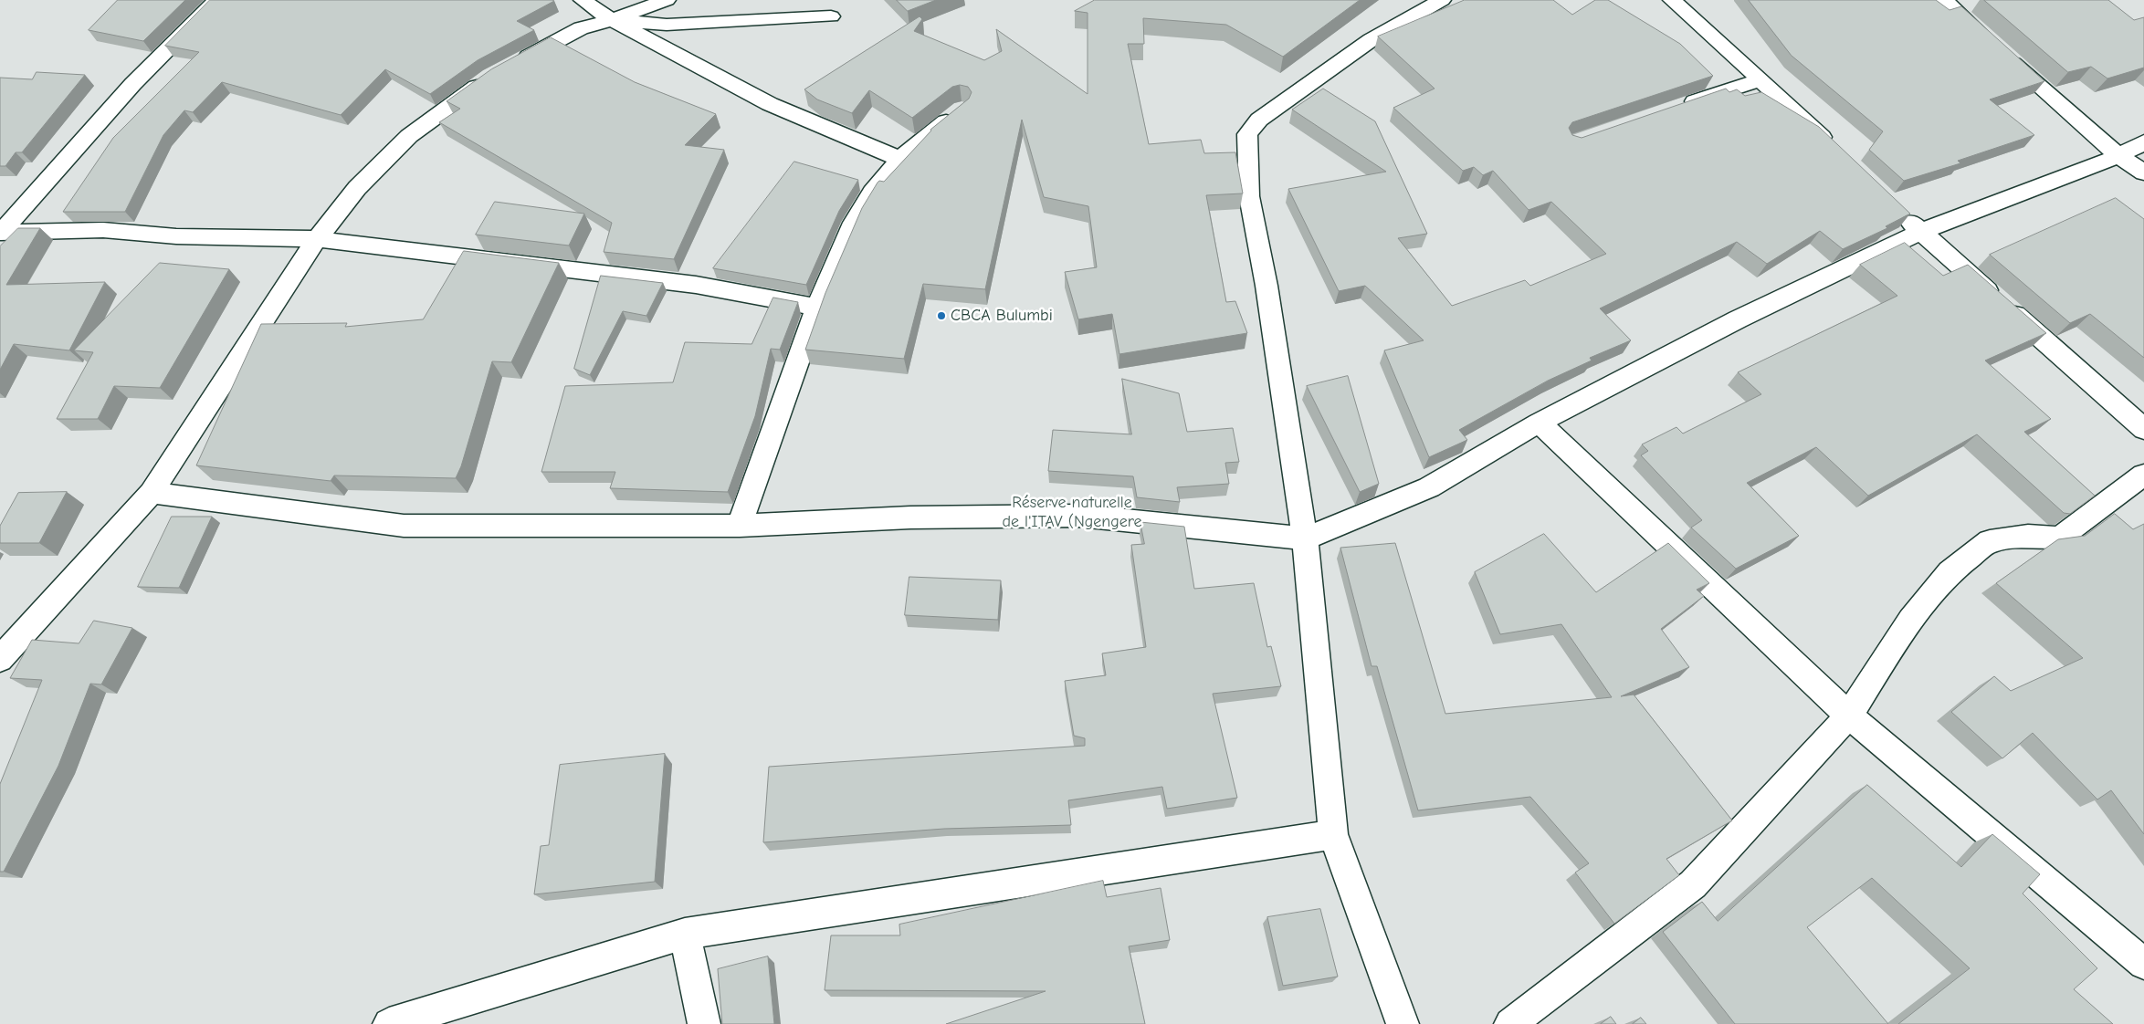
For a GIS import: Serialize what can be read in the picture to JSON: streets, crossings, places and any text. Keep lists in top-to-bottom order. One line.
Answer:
{"parks":["Réserve naturelle de l'ITAV (Ngengere"],"places":["CBCA Bulumbi"]}
